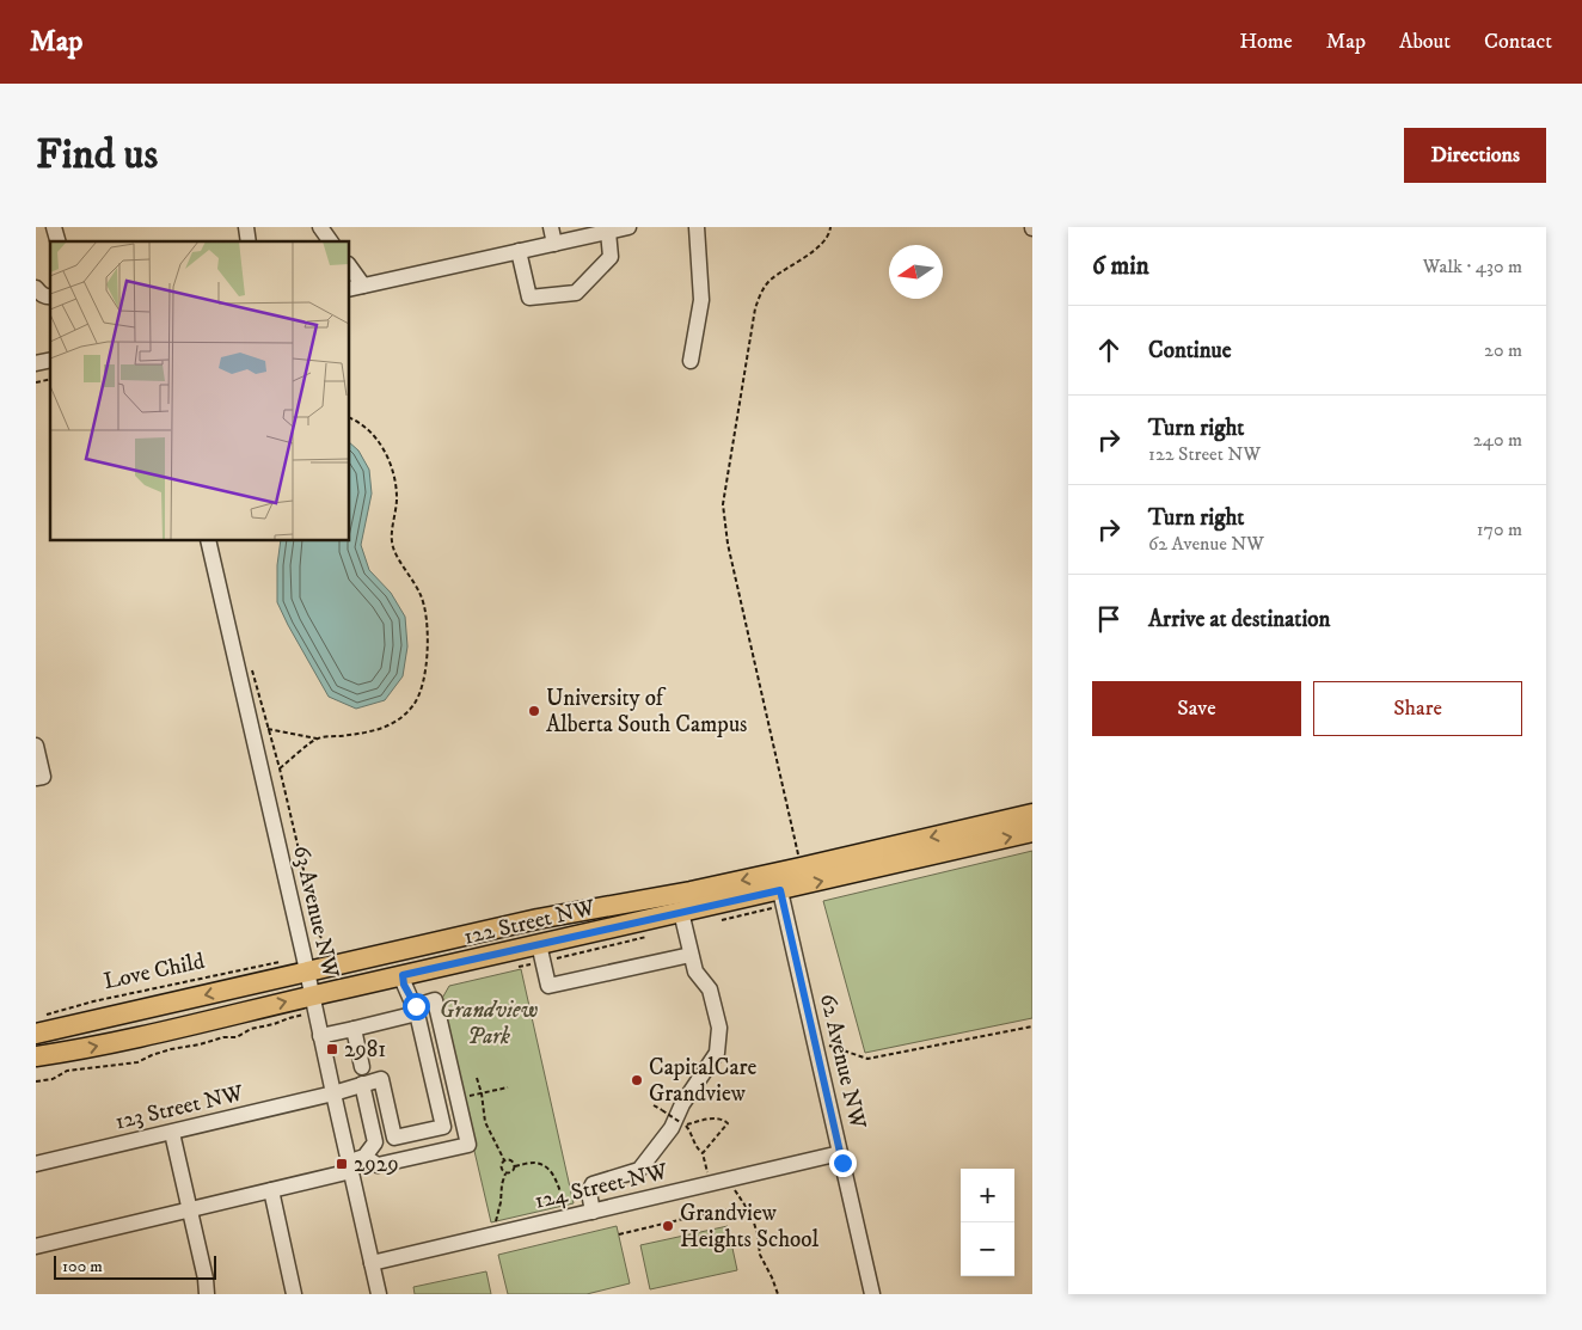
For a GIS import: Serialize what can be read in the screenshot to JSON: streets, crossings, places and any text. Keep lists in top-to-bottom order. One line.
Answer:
{"streets":{"main road":["122 Street NW"],"street":["63 Avenue NW","62 Avenue NW","123 Street NW","124 Street NW"],"path":["Love Child"]},"crossings":[["63 Avenue NW","122 Street NW"],["63 Avenue NW","123 Street NW"],["63 Avenue NW","124 Street NW"],["122 Street NW","62 Avenue NW"],["62 Avenue NW","124 Street NW"]],"parks":["Grandview Park"],"places":{"other":["University of Alberta South Campus","CapitalCare Grandview","Grandview Heights School"],"transit":["2981","2929"]},"scale_bar":"100 m","north":"left","page":{"header":"Map","nav":["Home","Map","About","Contact"],"buttons":["Directions",["Save","Share"]],"title":"Find us","heading":["6 min","Walk · 430 m"],"list":[["Continue","20 m"],["Turn right","122 Street NW","240 m"],["Turn right","62 Avenue NW","170 m"],"Arrive at destination"],"map_buttons":["+","−"],"scale":"100 m"}}
